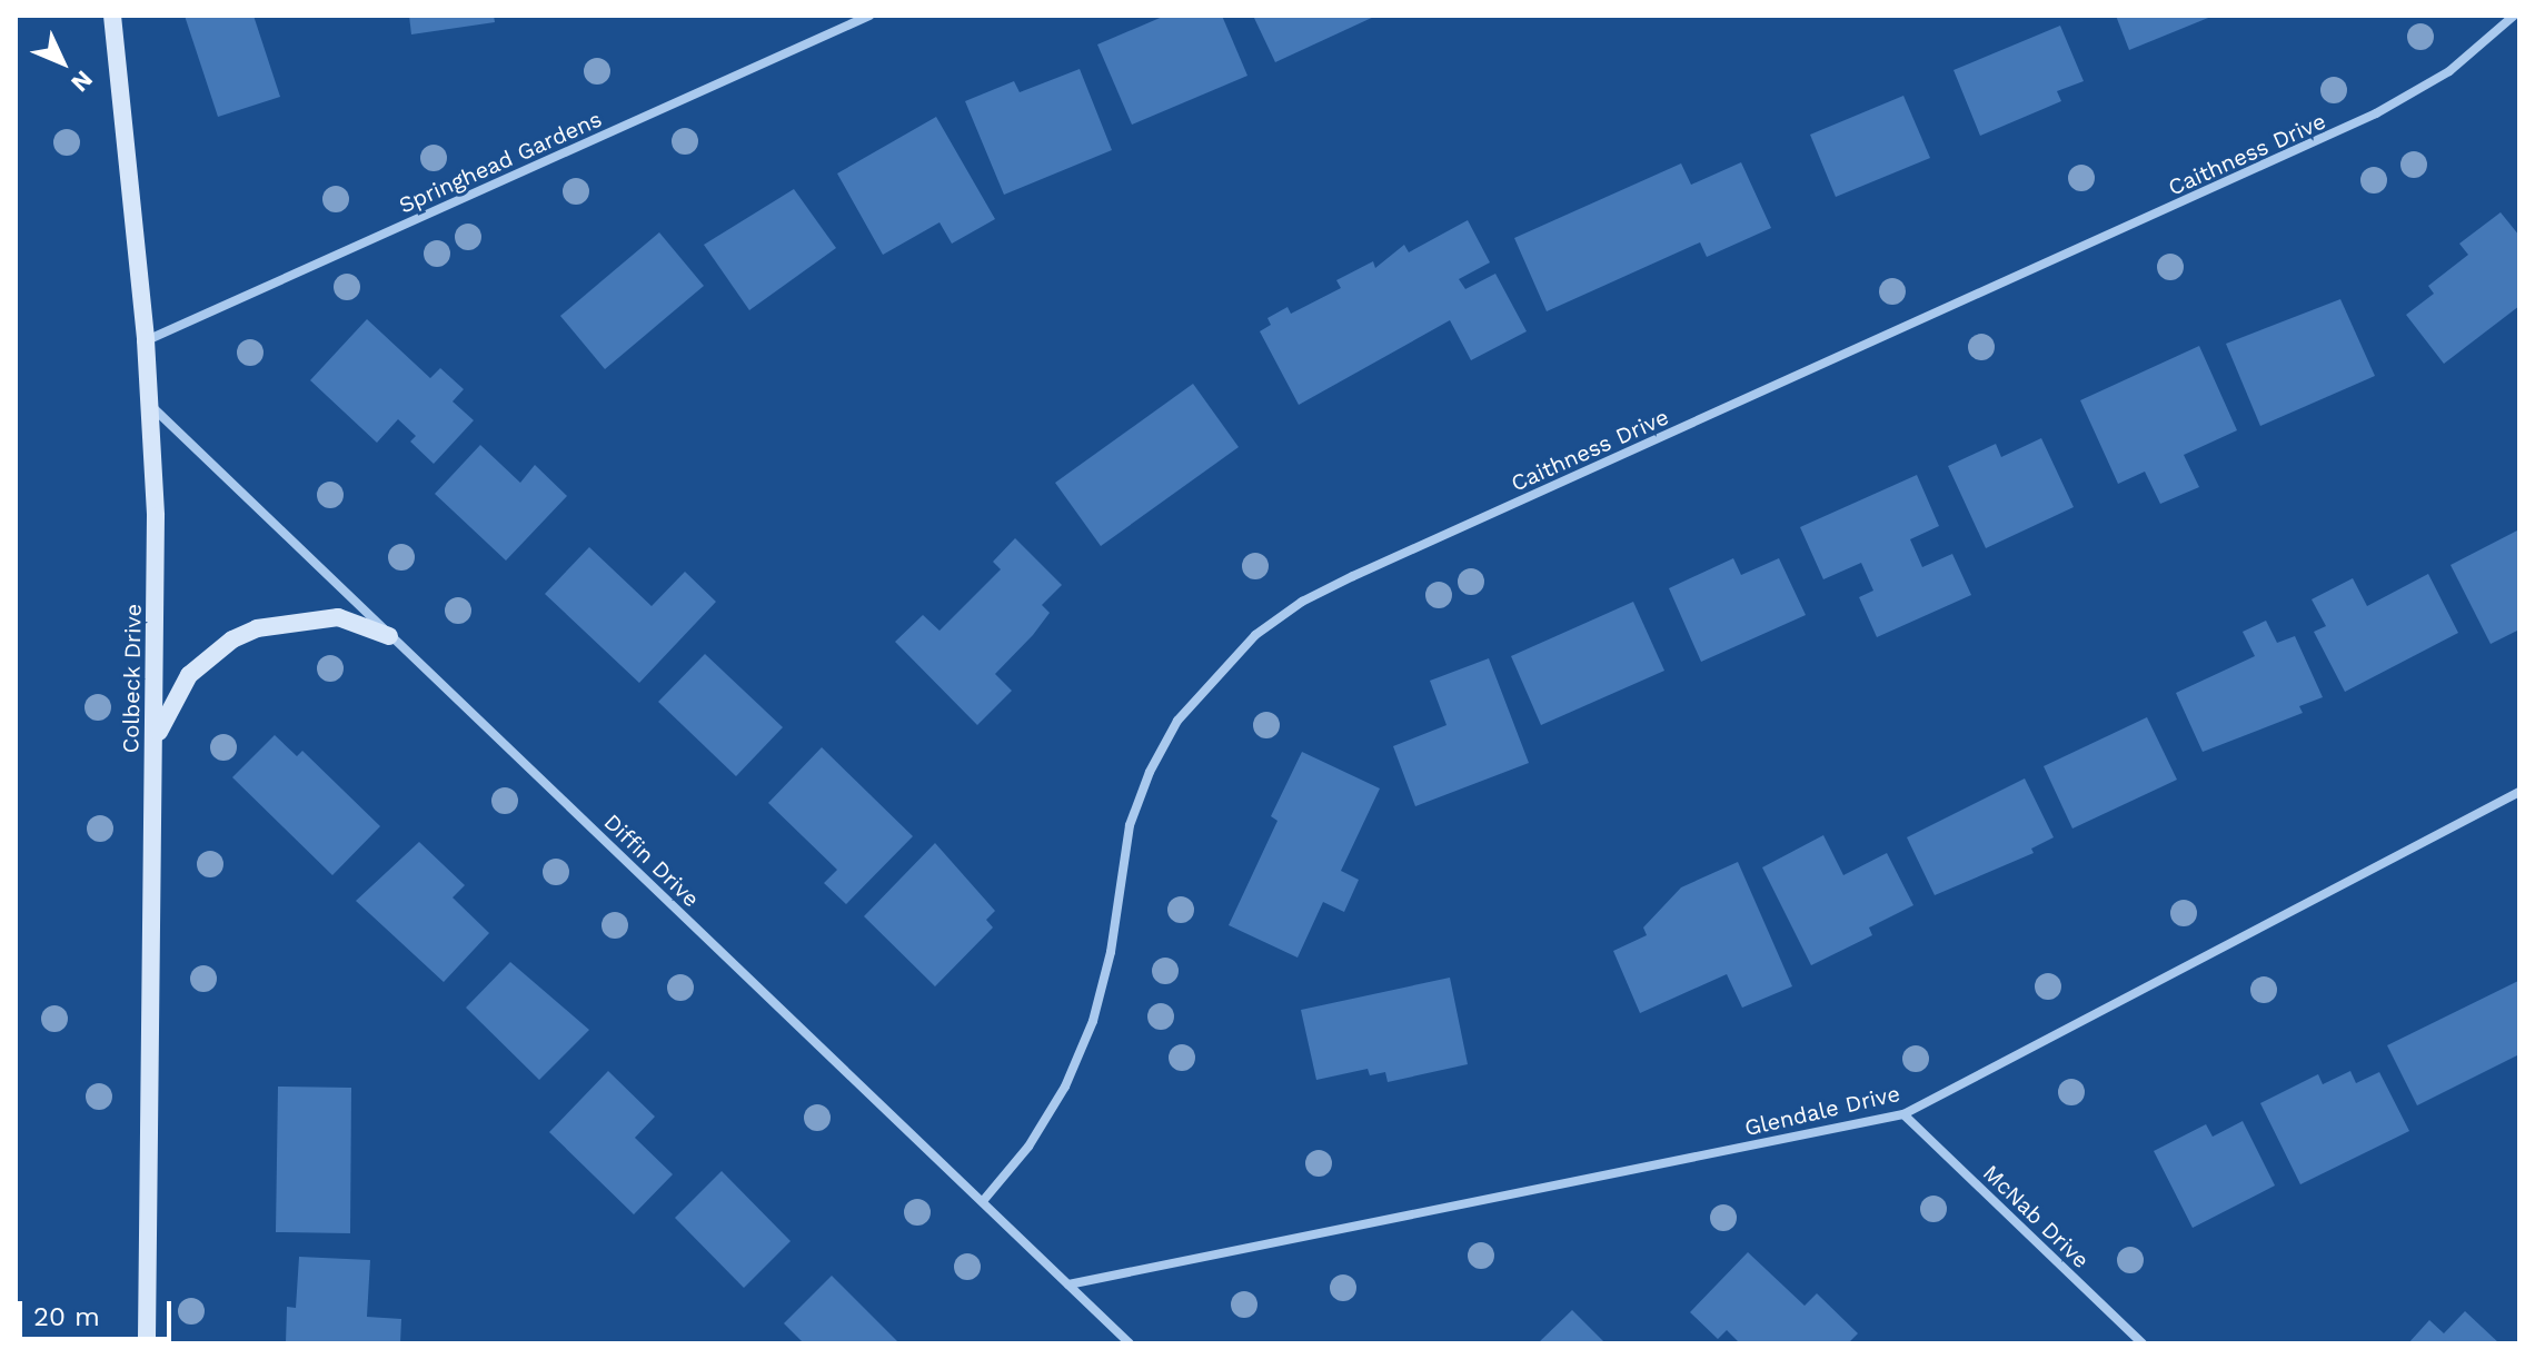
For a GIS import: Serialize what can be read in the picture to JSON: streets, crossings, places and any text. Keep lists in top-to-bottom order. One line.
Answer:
{"streets":{"street":["Caithness Drive","Springhead Gardens","Colbeck Drive","Diffin Drive","Glendale Drive","McNab Drive"]},"crossings":[["Caithness Drive","Diffin Drive"],["Springhead Gardens","Colbeck Drive"],["Colbeck Drive","Diffin Drive"],["Diffin Drive","Glendale Drive"],["Glendale Drive","McNab Drive"]],"scale_bar":"20 m","north":"bottom right"}
